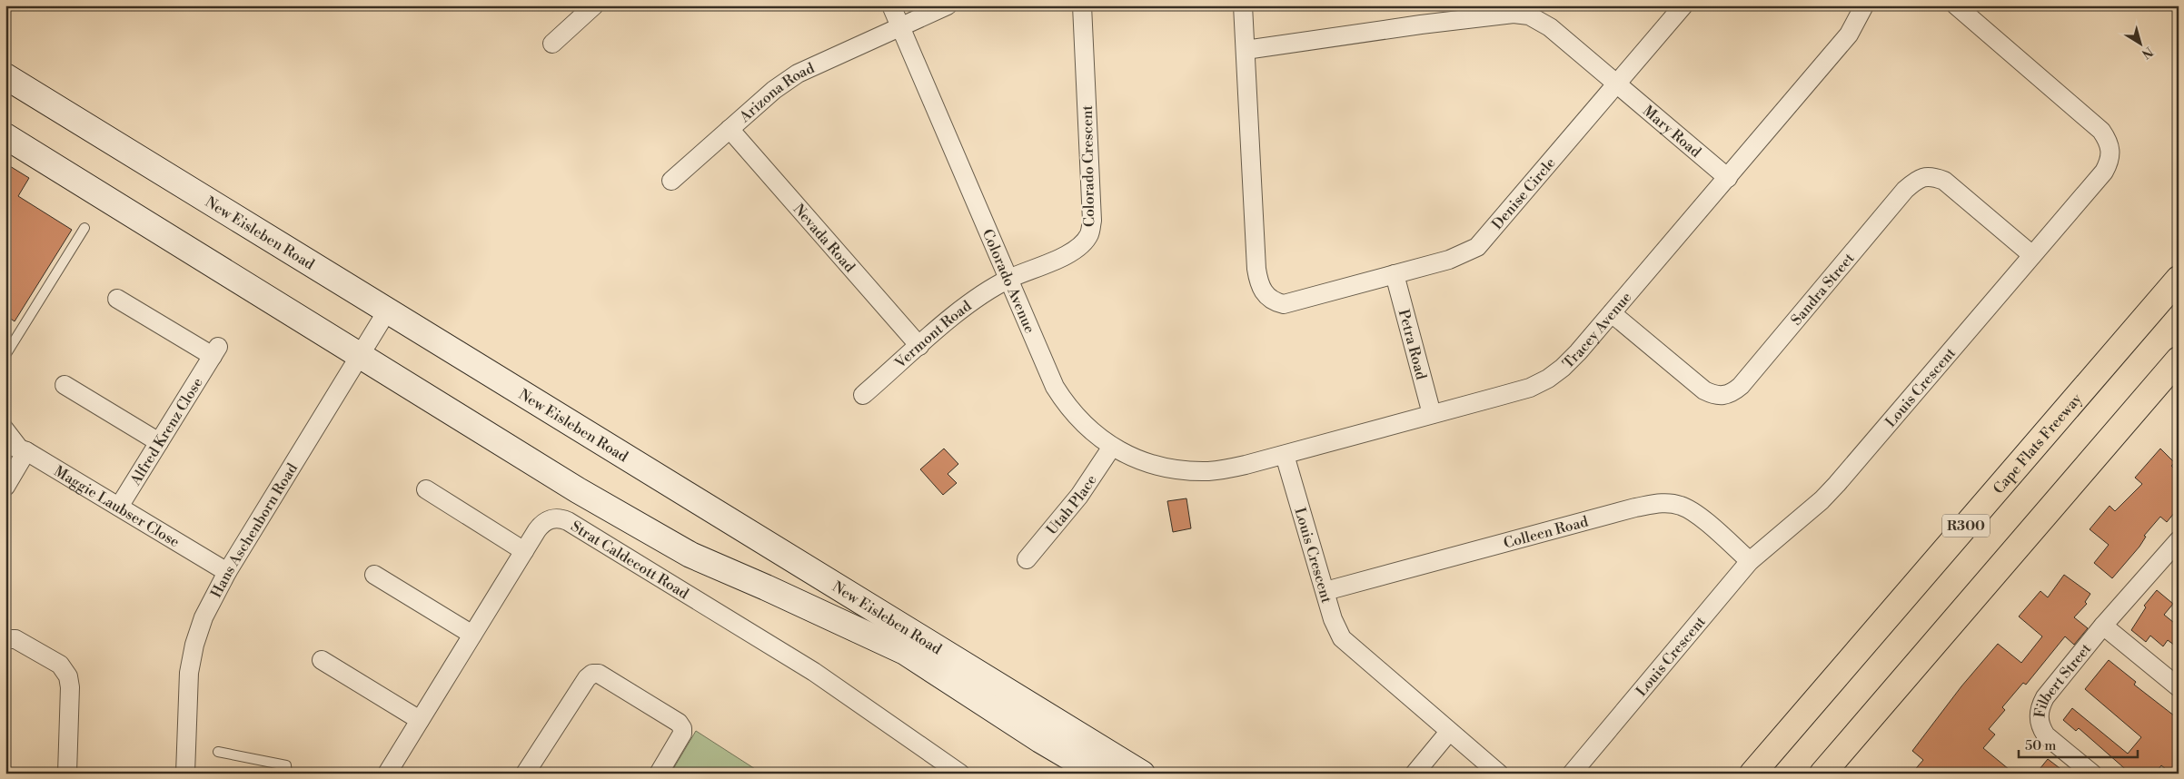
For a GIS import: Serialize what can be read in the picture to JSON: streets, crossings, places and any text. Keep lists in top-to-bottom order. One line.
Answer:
{"streets":{"highway":["Cape Flats Freeway","R300"],"main road":["New Eisleben Road"],"street":["Arizona Road","Mary Road","Colorado Crescent","Denise Circle","Nevada Road","Colorado Avenue","Sandra Street","Tracey Avenue","Vermont Road","Petra Road","Louis Crescent","Alfred Krenz Close","Utah Place","Maggie Laubser Close","Hans Aschenborn Road","Colleen Road","Strat Caldecott Road","Filbert Street"]},"crossings":[["Arizona Road","Nevada Road"],["Arizona Road","Colorado Avenue"],["Mary Road","Denise Circle"],["Mary Road","Tracey Avenue"],["Colorado Crescent","Colorado Avenue"],["Colorado Crescent","Vermont Road"],["Denise Circle","Petra Road"],["New Eisleben Road","Hans Aschenborn Road"],["Nevada Road","Vermont Road"],["Colorado Avenue","Tracey Avenue"],["Colorado Avenue","Vermont Road"],["Colorado Avenue","Utah Place"],["Sandra Street","Tracey Avenue"],["Sandra Street","Louis Crescent"],["Tracey Avenue","Petra Road"],["Tracey Avenue","Louis Crescent"],["Louis Crescent","Colleen Road"],["Alfred Krenz Close","Maggie Laubser Close"],["Maggie Laubser Close","Hans Aschenborn Road"]],"scale_bar":"50 m","north":"bottom right"}
